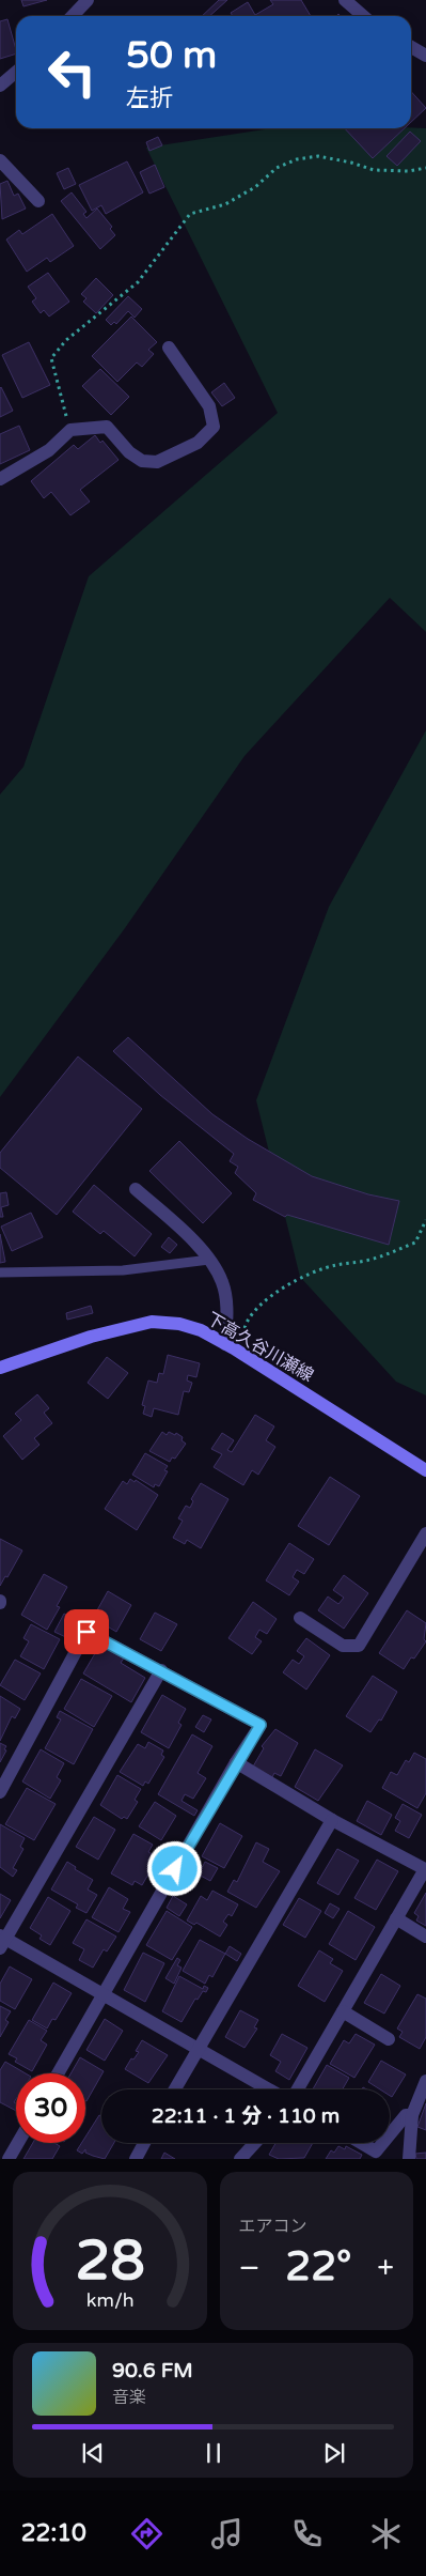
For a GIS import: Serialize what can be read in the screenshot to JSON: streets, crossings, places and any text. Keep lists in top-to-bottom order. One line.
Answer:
{"streets":{"main road":["下高久谷川瀬線"]},"page":{"turn":["50 m","左折"],"limit":"30","trip":"22:11 · 1 分 · 110 m","tile":"エアコン","heat":["−","22°","+"],"song":["90.6 FM","音楽"],"tabs":"22:10","gauge":["28","km/h"]}}
